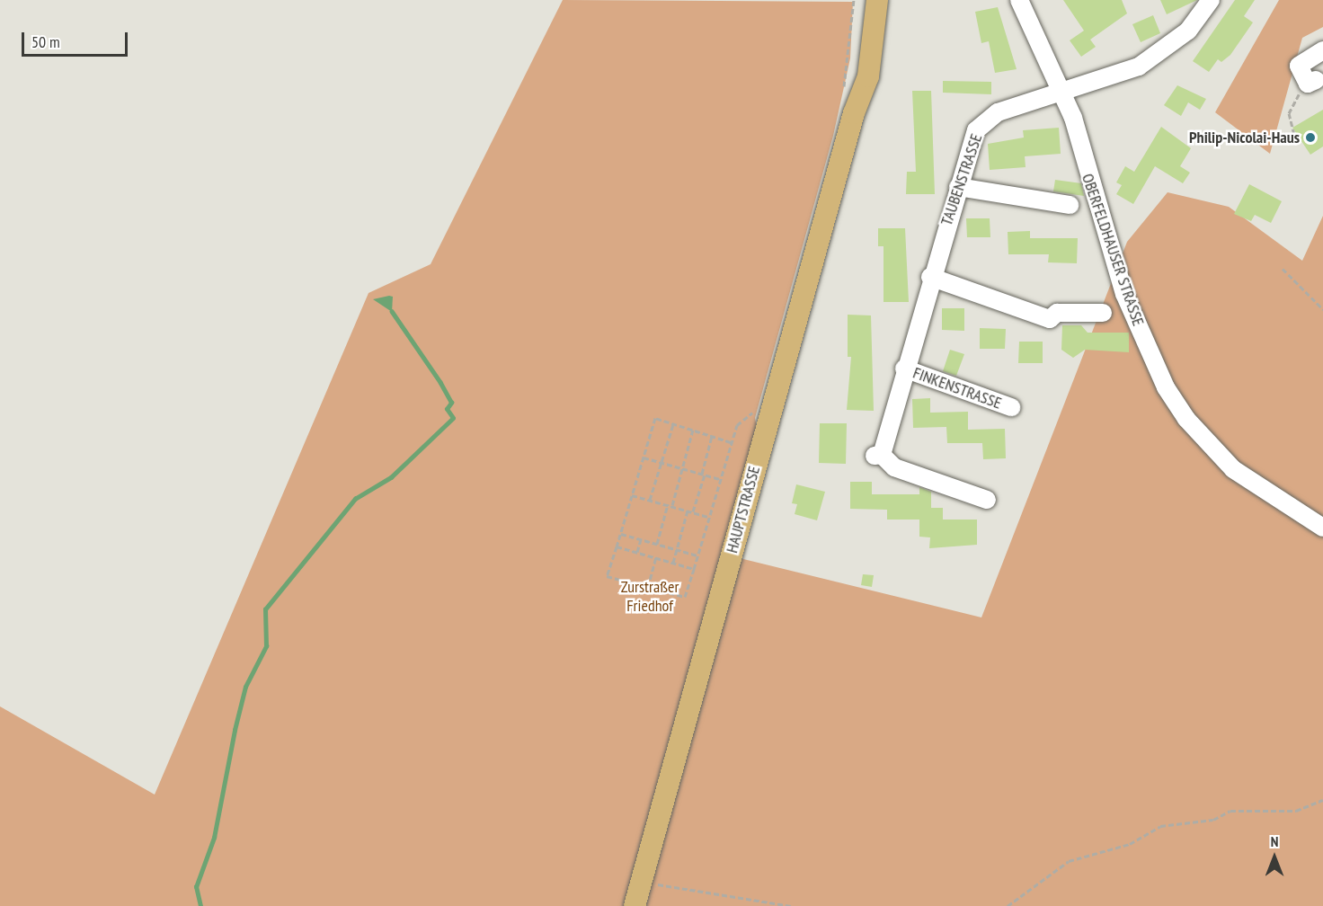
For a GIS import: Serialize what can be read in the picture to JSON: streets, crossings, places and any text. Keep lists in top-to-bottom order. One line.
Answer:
{"streets":{"main road":["HAUPTSTRASSE"],"street":["TAUBENSTRASSE","OBERFELDHAUSER STRASSE","FINKENSTRASSE"]},"crossings":[["TAUBENSTRASSE","OBERFELDHAUSER STRASSE"],["TAUBENSTRASSE","FINKENSTRASSE"]],"parks":["Zurstraßer Friedhof"],"places":["Philip-Nicolai-Haus"],"scale_bar":"50 m","north":"top"}
